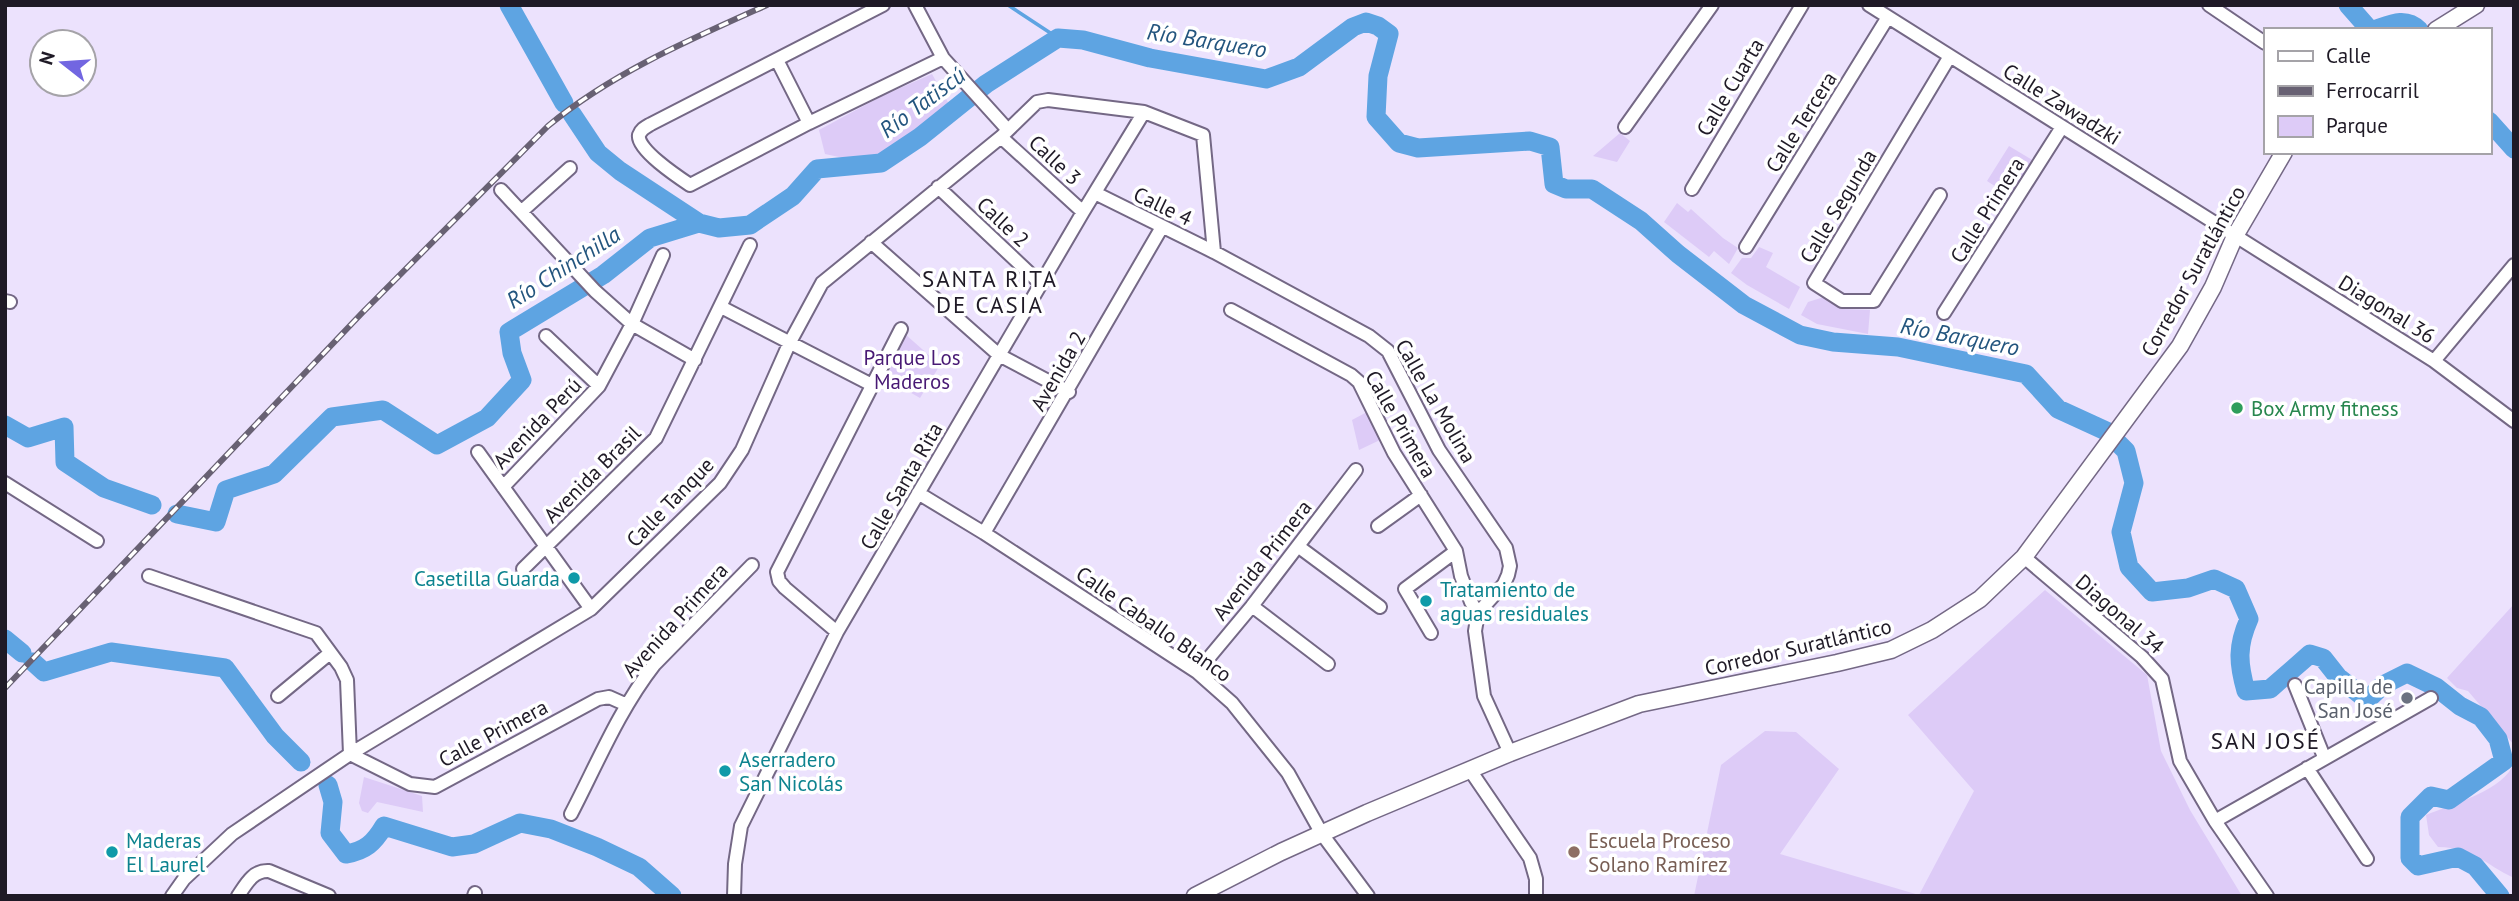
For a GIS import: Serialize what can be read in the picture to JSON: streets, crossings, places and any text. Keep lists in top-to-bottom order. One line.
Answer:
{"streets":{"main road":["Corredor Suratlántico"],"street":["Calle Cuarta","Calle Zawadzki","Calle Tercera","Calle 3","Calle 4","Calle Segunda","Calle Primera","Calle 2","Diagonal 36","Avenida 2","Calle La Molina","Avenida Perú","Avenida Brasil","Calle Santa Rita","Calle Tanque","Avenida Primera","Diagonal 34","Calle Caballo Blanco"]},"crossings":[["Calle Zawadzki","Calle Tercera"],["Calle Zawadzki","Calle Segunda"],["Calle Zawadzki","Calle Primera"],["Calle Zawadzki","Corredor Suratlántico"],["Calle Zawadzki","Diagonal 36"],["Calle 3","Calle Santa Rita"],["Calle 3","Calle Tanque"],["Calle 4","Avenida 2"],["Calle 4","Calle La Molina"],["Calle 4","Calle Santa Rita"],["Calle 4","Calle Tanque"],["Calle Primera","Calle La Molina"],["Calle Primera","Calle Tanque"],["Calle Primera","Avenida Primera"],["Calle 2","Calle Santa Rita"],["Calle 2","Calle Tanque"],["Corredor Suratlántico","Diagonal 36"],["Corredor Suratlántico","Diagonal 34"],["Corredor Suratlántico","Calle Caballo Blanco"],["Avenida 2","Calle Caballo Blanco"],["Calle La Molina","Calle Tanque"],["Calle Santa Rita","Calle Tanque"],["Calle Santa Rita","Calle Caballo Blanco"],["Avenida Primera","Calle Caballo Blanco"]],"districts":["SANTA RITA DE CASIA","SAN JOSÉ"],"water":["Río Barquero","Río Tatiscú","Río Chinchilla"],"parks":["Parque Los Maderos"],"places":["Box Army fitness","Casetilla Guarda","Tratamiento de aguas residuales","Capilla de San José","Aserradero San Nicolás","Maderas El Laurel","Escuela Proceso Solano Ramírez"],"legend":["Calle","Ferrocarril","Parque"],"north":"left"}
